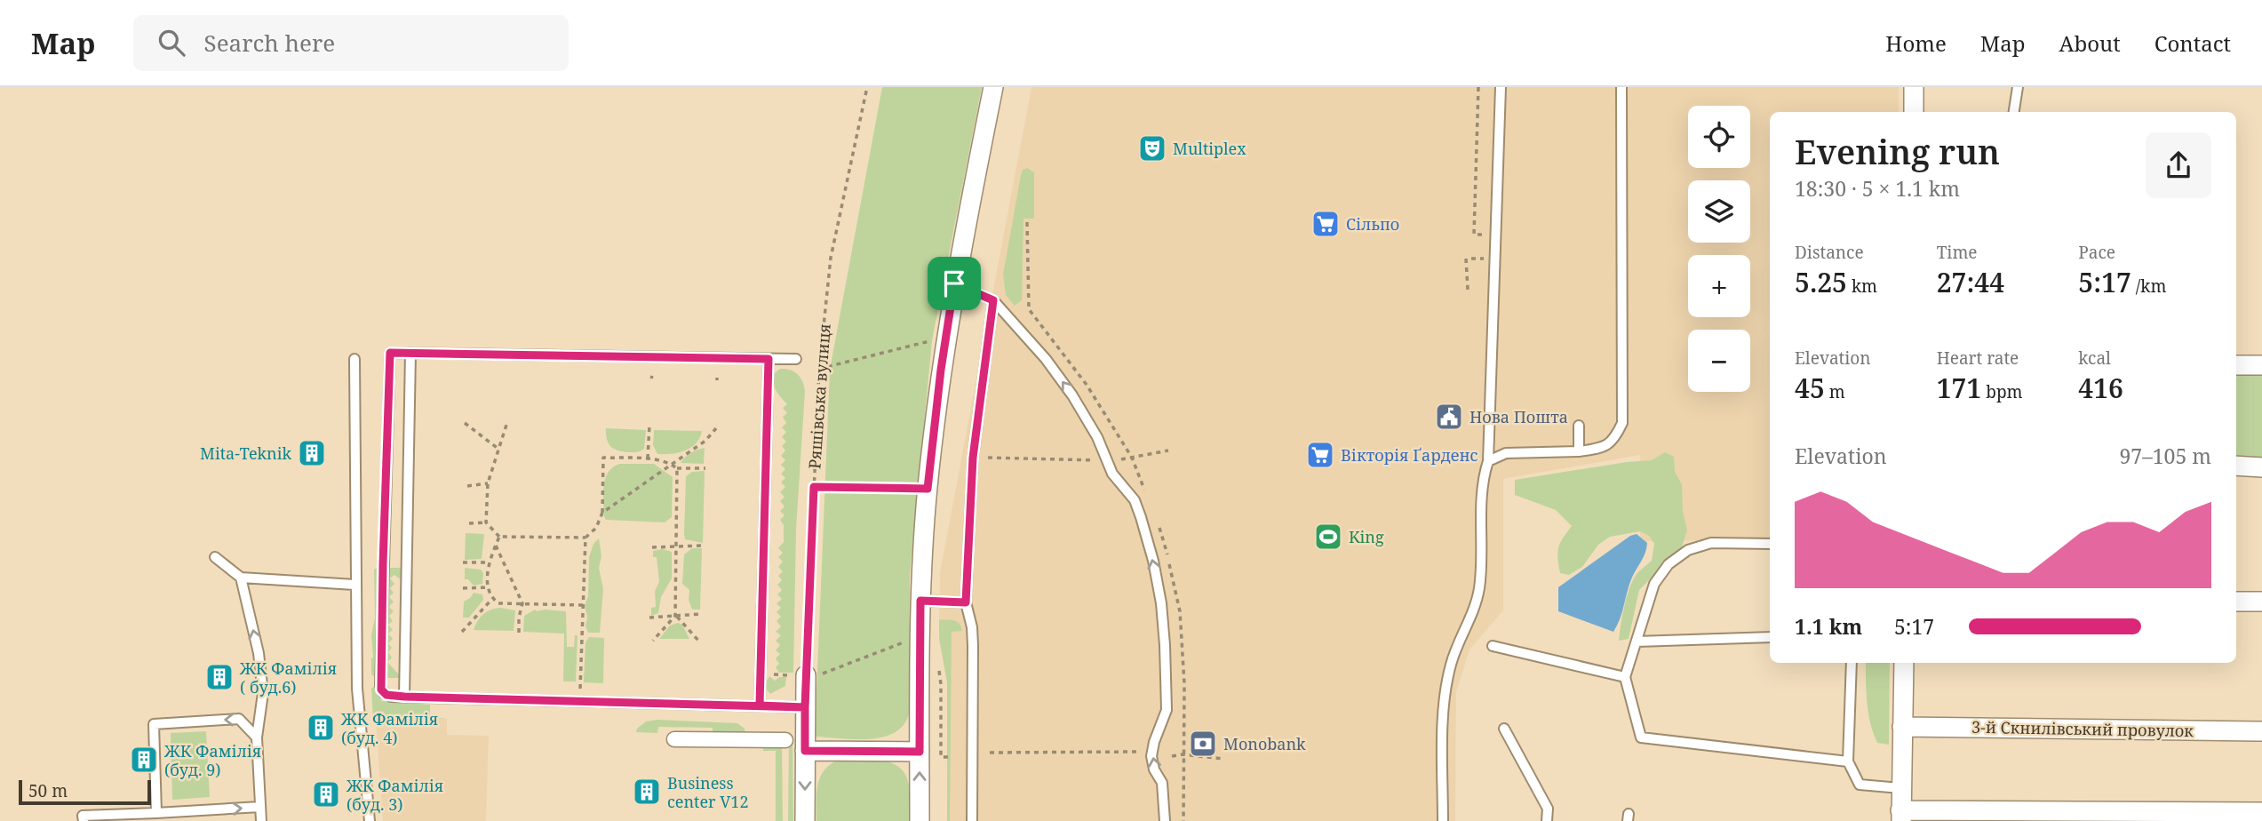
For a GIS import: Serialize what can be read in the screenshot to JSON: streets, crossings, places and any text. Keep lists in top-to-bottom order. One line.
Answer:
{"streets":{"street":["3-й Скнилівський провулок"],"path":["Ряшівська вулиця"]},"places":{"theatre":["Multiplex"],"supermarket":["Сільпо","Вікторія Ґарденс"],"public building":["Нова Пошта"],"building":["Mita-Teknik","ЖК Фамілія ( буд.6)","ЖК Фамілія (буд. 4)","ЖК Фамілія (буд. 9)","Business center V12","ЖК Фамілія (буд. 3)"],"sports":["King"],"bank":["Monobank"]},"scale_bar":"50 m","page":{"header":"Map","search":"Search here","nav":["Home","Map","About","Contact"],"map_buttons":["+","−"],"heading":["Evening run","18:30 · 5 × 1.1 km"],"stats":[["Distance","5.25 km"],["Time","27:44"],["Pace","5:17 /km"],["Elevation","45 m"],["Heart rate","171 bpm"],["kcal","416"]],"chart":["Elevation","97–105 m"],"list":[{"name":"1.1 km","note":"5:17"}],"scale":"50 m"}}
